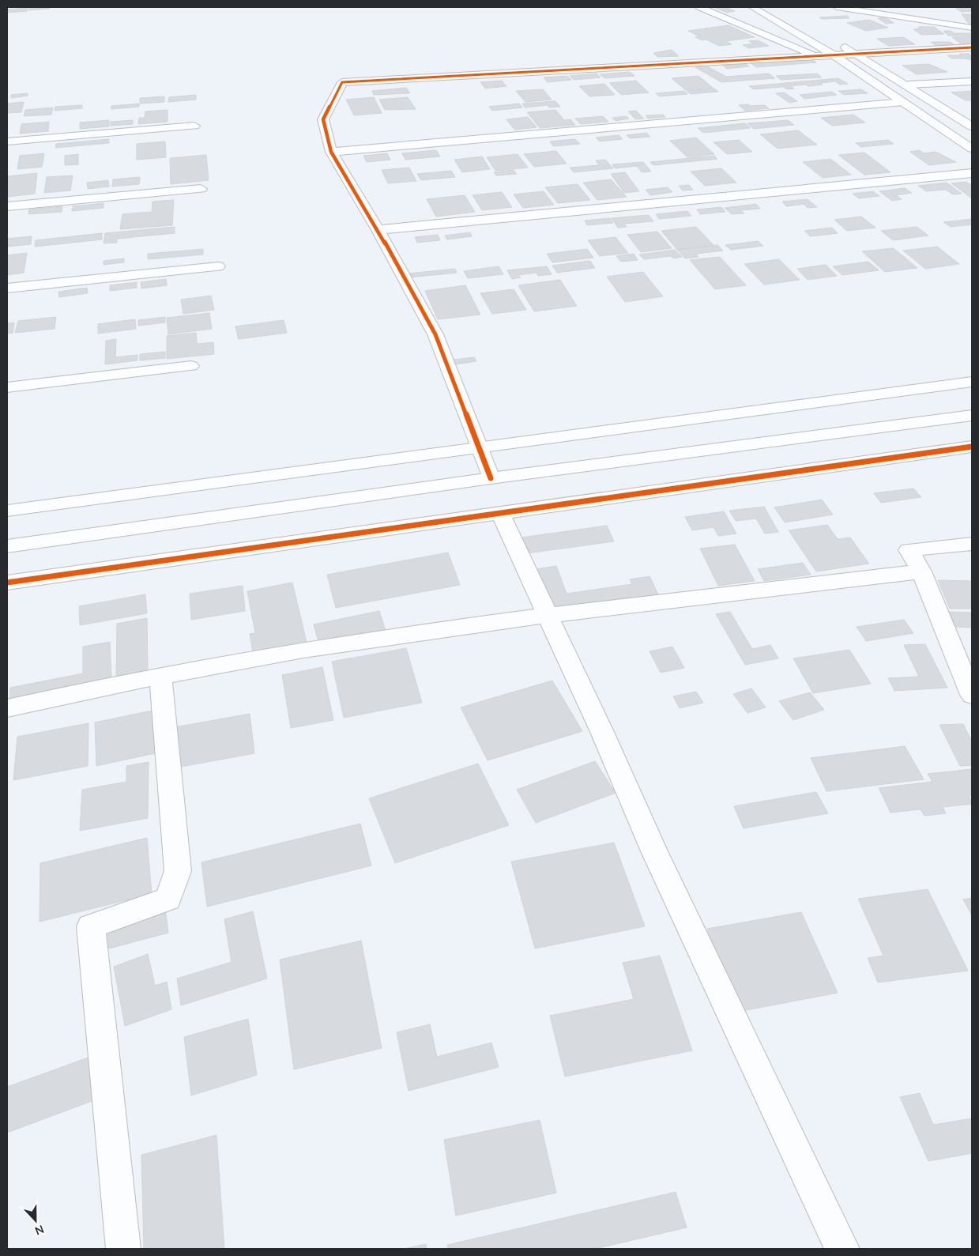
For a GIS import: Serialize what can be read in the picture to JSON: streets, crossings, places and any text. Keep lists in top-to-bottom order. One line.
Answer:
{"north":"bottom"}
